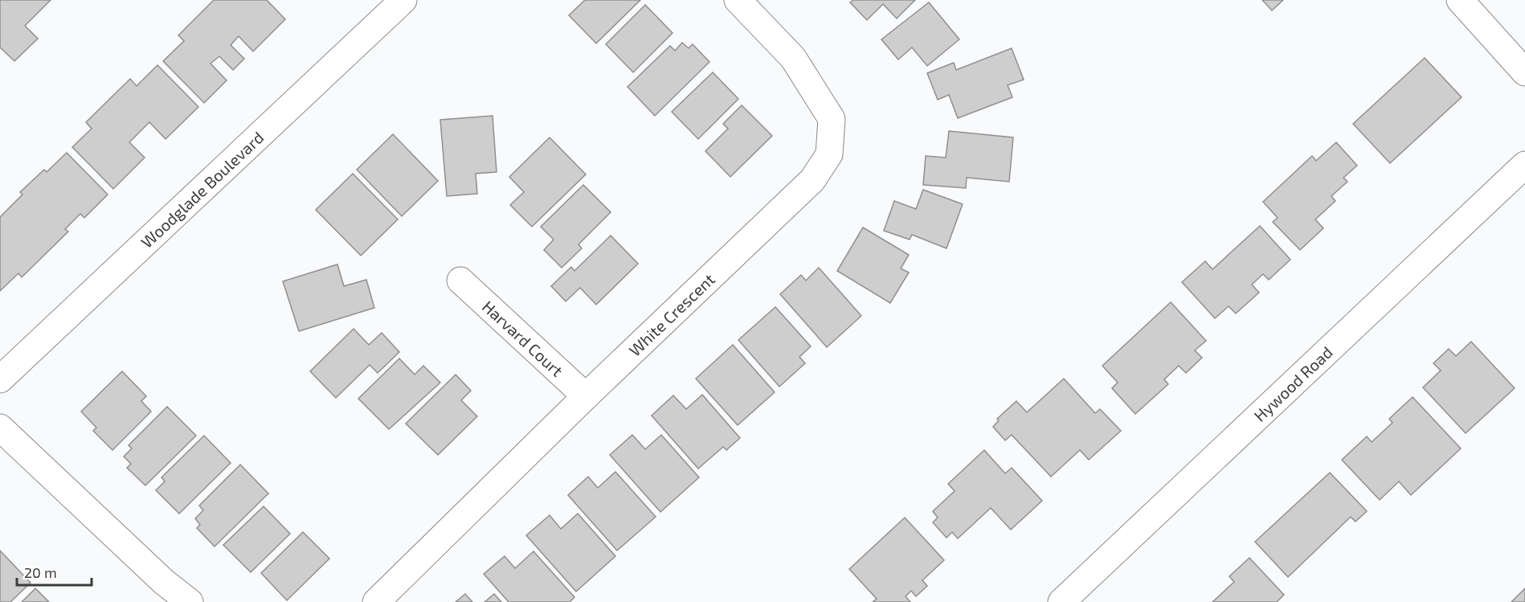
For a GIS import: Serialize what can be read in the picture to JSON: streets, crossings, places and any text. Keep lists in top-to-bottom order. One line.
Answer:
{"streets":{"street":["Woodglade Boulevard","White Crescent","Harvard Court","Hywood Road"]},"crossings":[["White Crescent","Harvard Court"]],"scale_bar":"20 m"}
